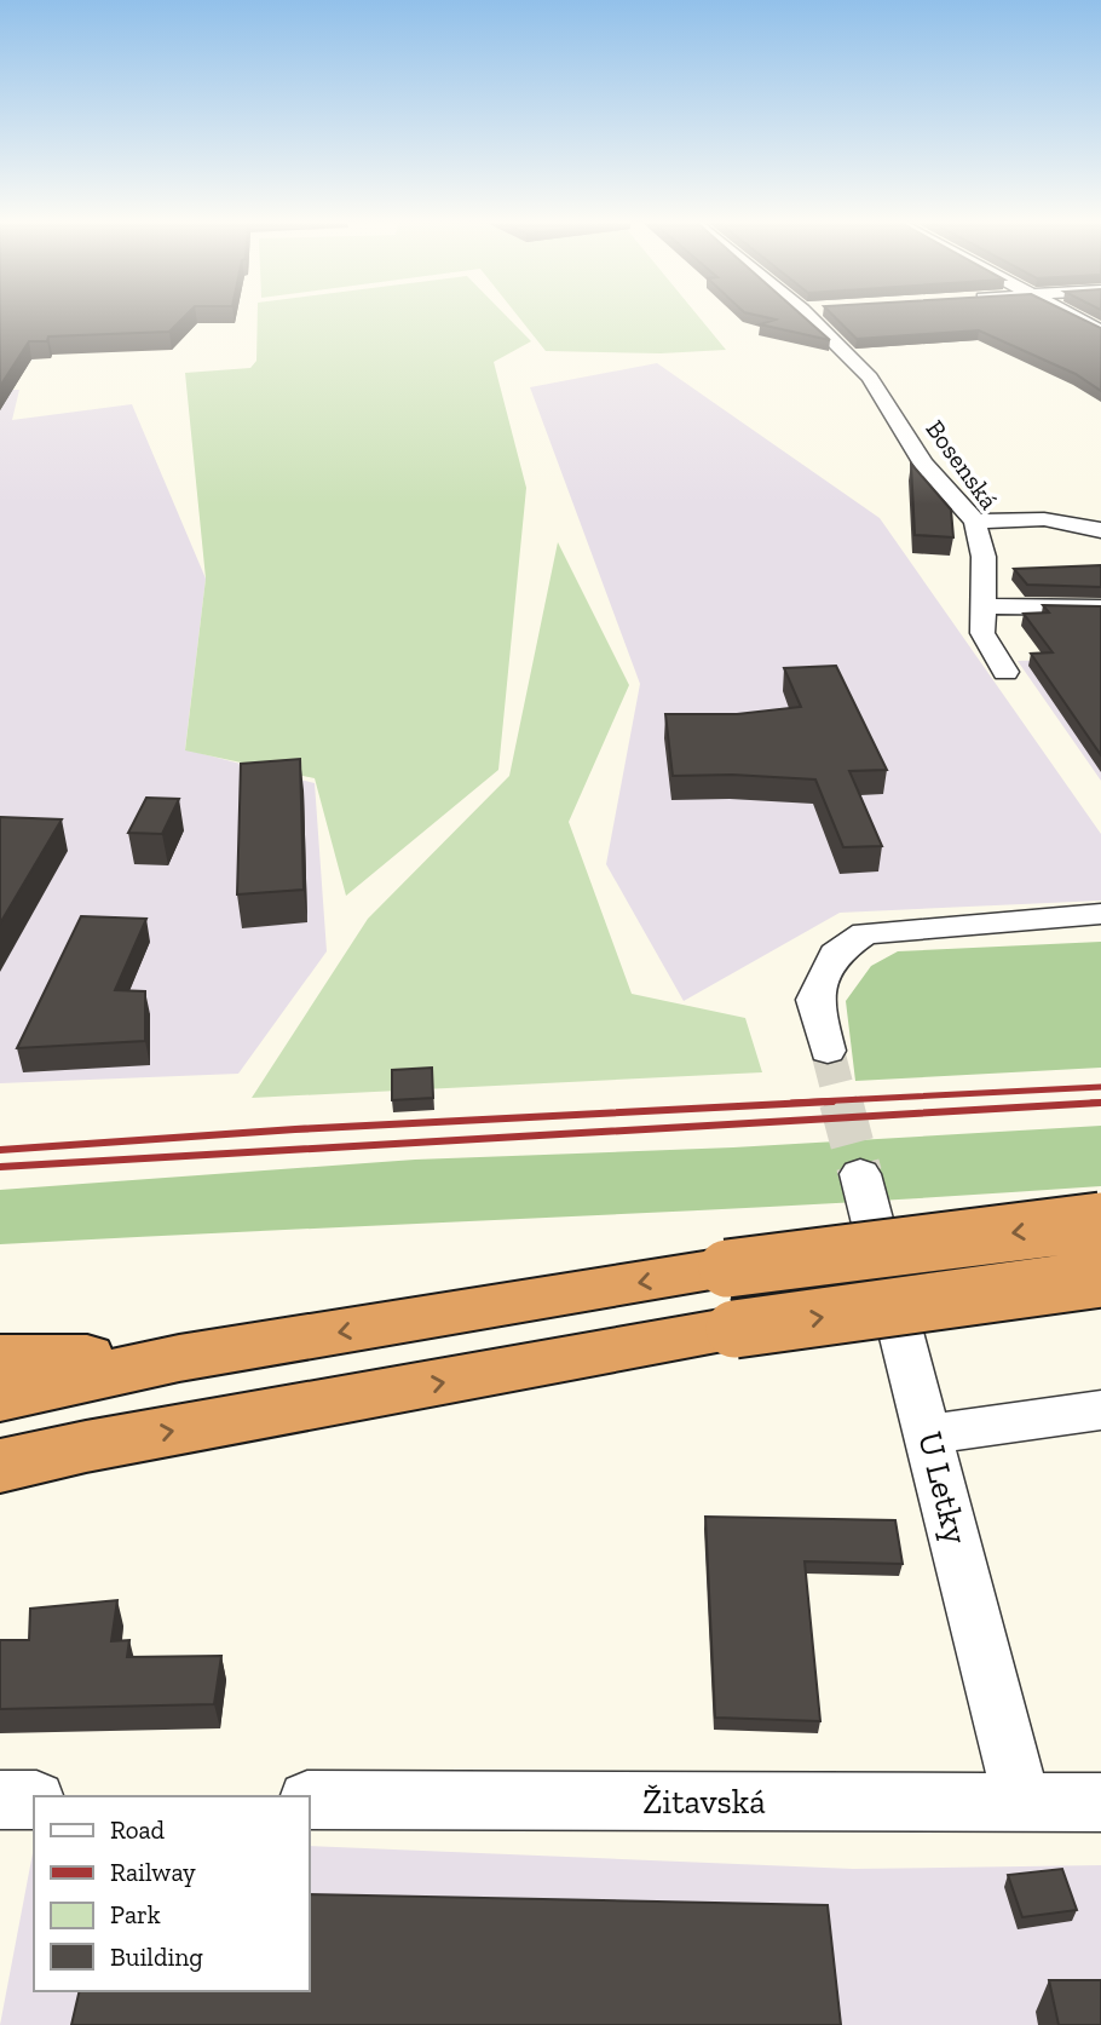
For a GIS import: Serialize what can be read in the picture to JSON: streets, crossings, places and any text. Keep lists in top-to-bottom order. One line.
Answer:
{"streets":{"street":["Bosenská","U Letky","Žitavská"]},"crossings":[["U Letky","Žitavská"]],"legend":["Road","Railway","Park","Building"]}
